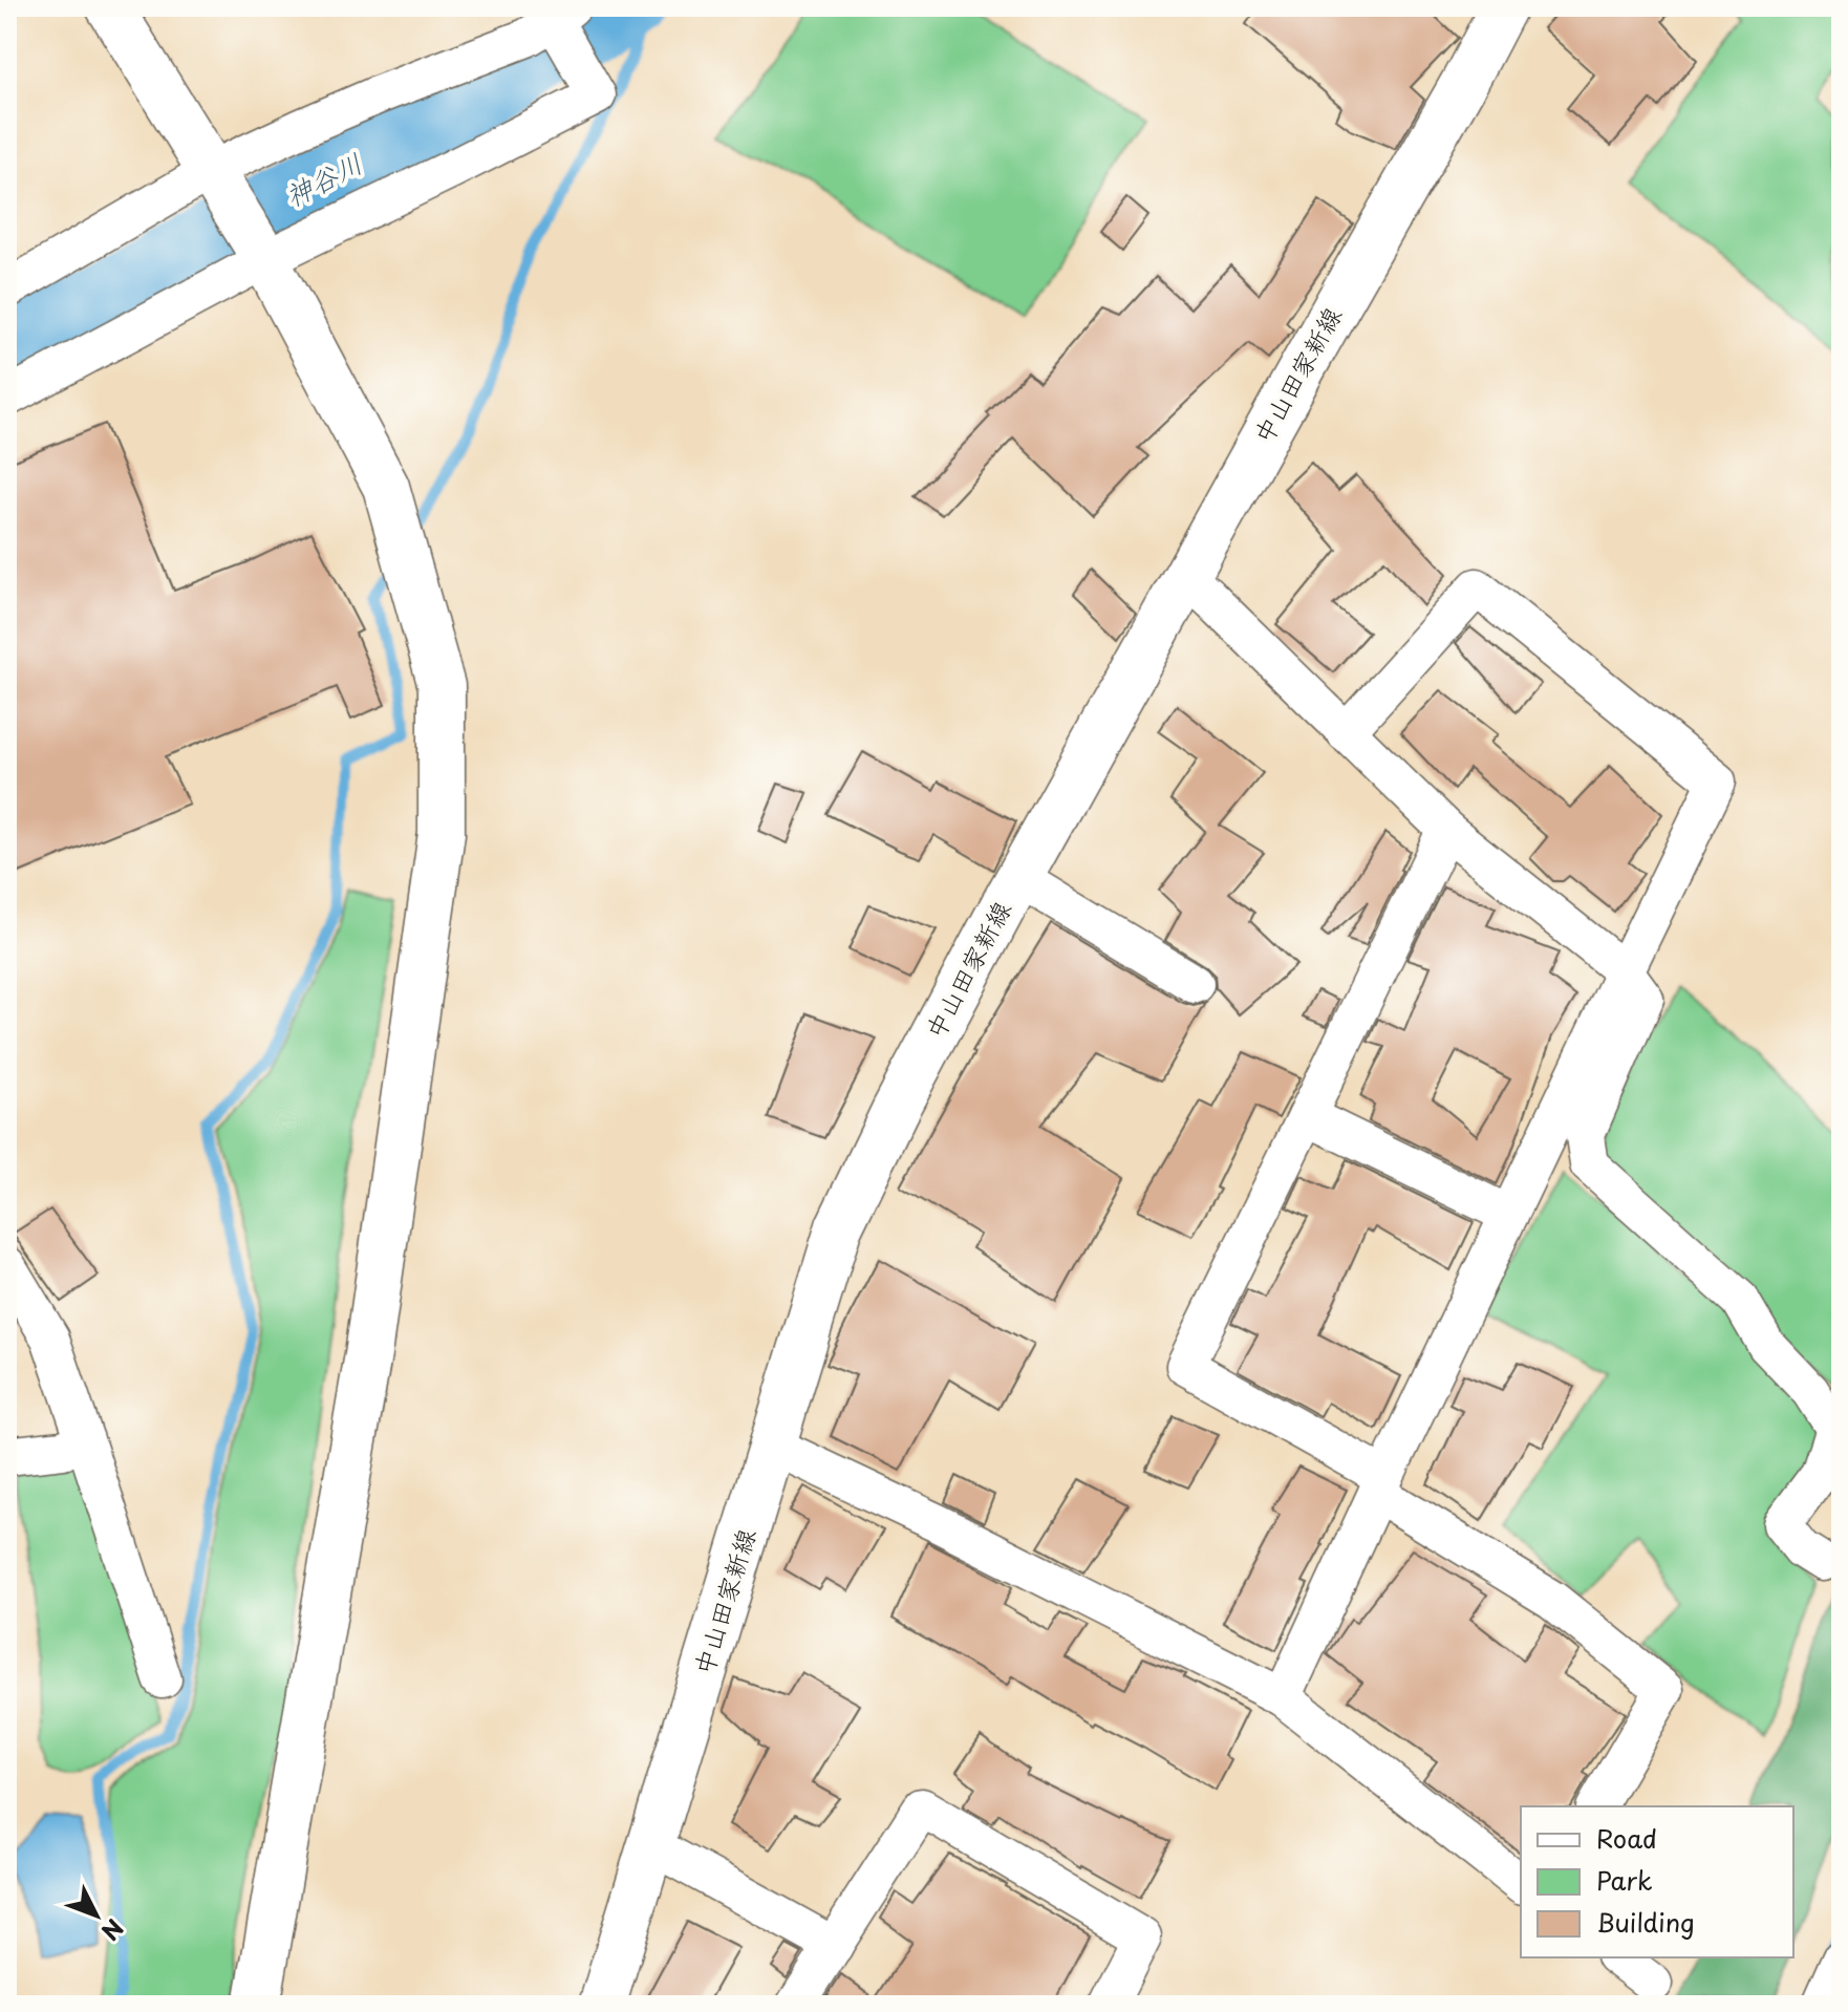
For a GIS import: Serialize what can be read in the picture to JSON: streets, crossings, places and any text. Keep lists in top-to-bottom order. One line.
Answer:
{"streets":{"main road":["中山田家新線"]},"water":["神谷川"],"legend":["Road","Park","Building"],"north":"bottom right"}
